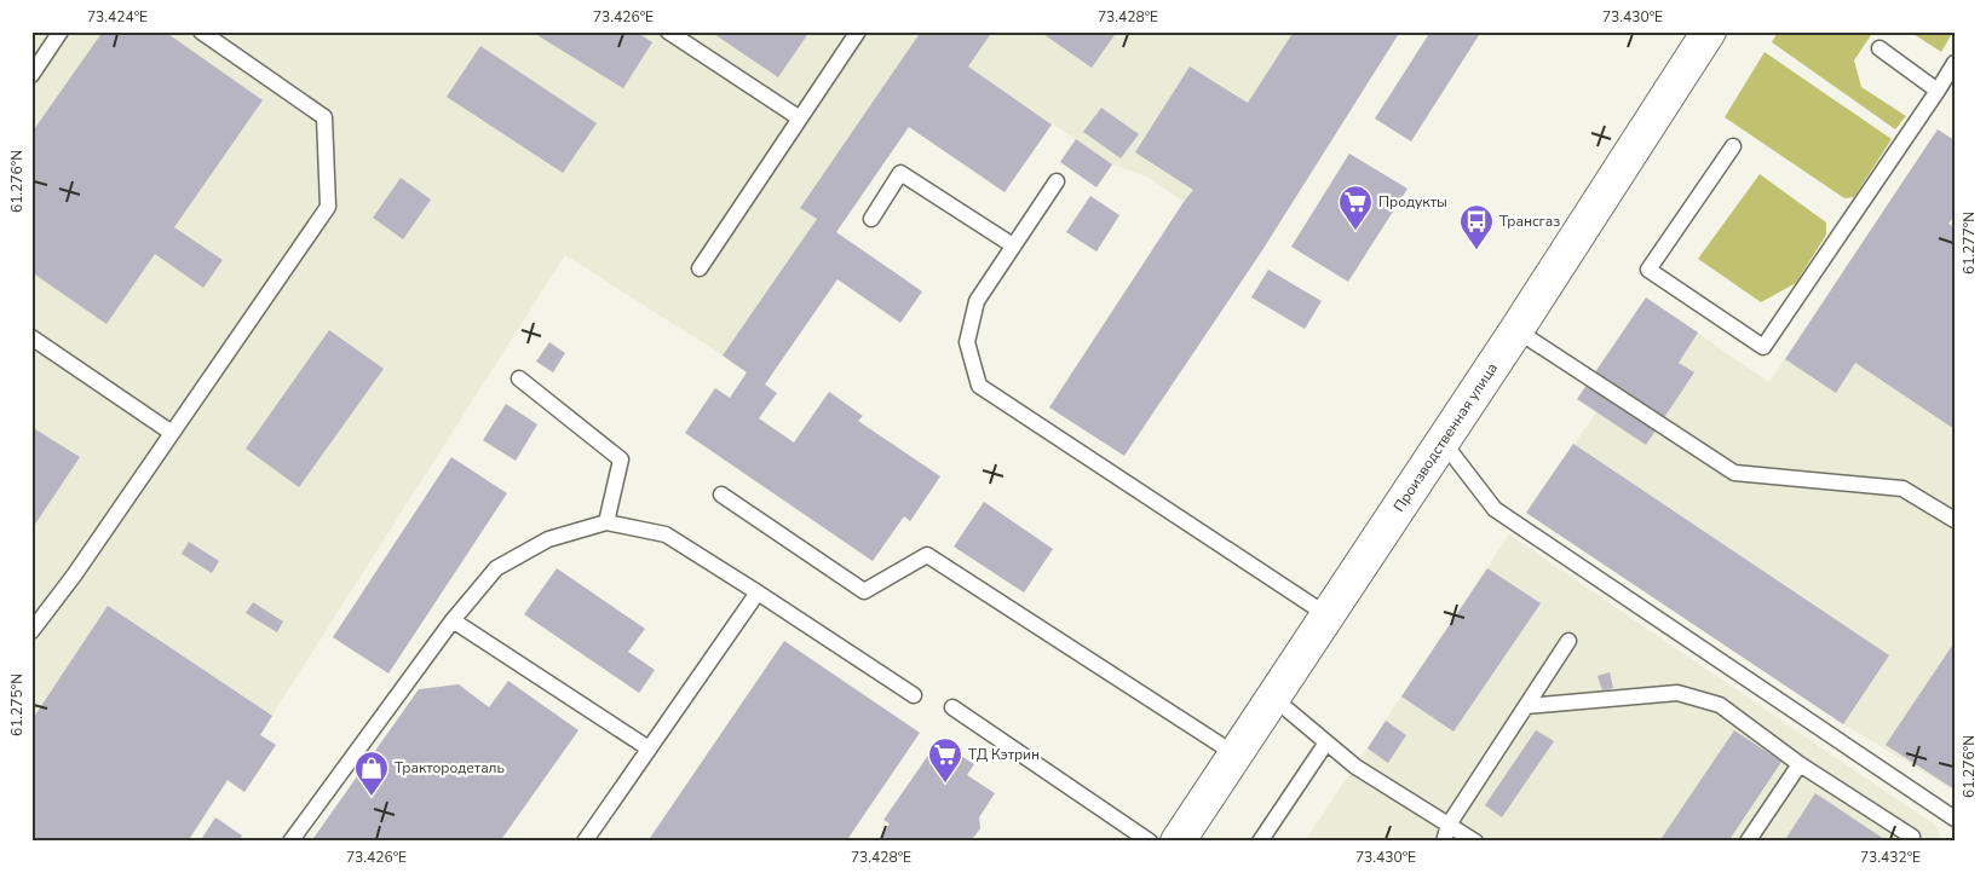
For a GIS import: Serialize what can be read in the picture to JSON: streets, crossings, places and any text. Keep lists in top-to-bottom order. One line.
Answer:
{"streets":{"main road":["Производственная улица"]},"places":{"supermarket":["Продукты","ТД Кэтрин"],"bus stop":["Трансгаз"],"shop":["Трактородеталь"]},"coordinates":["73.424°E","73.426°E","73.428°E","73.430°E","61.276°N","61.277°N","61.275°N","73.432°E"]}
